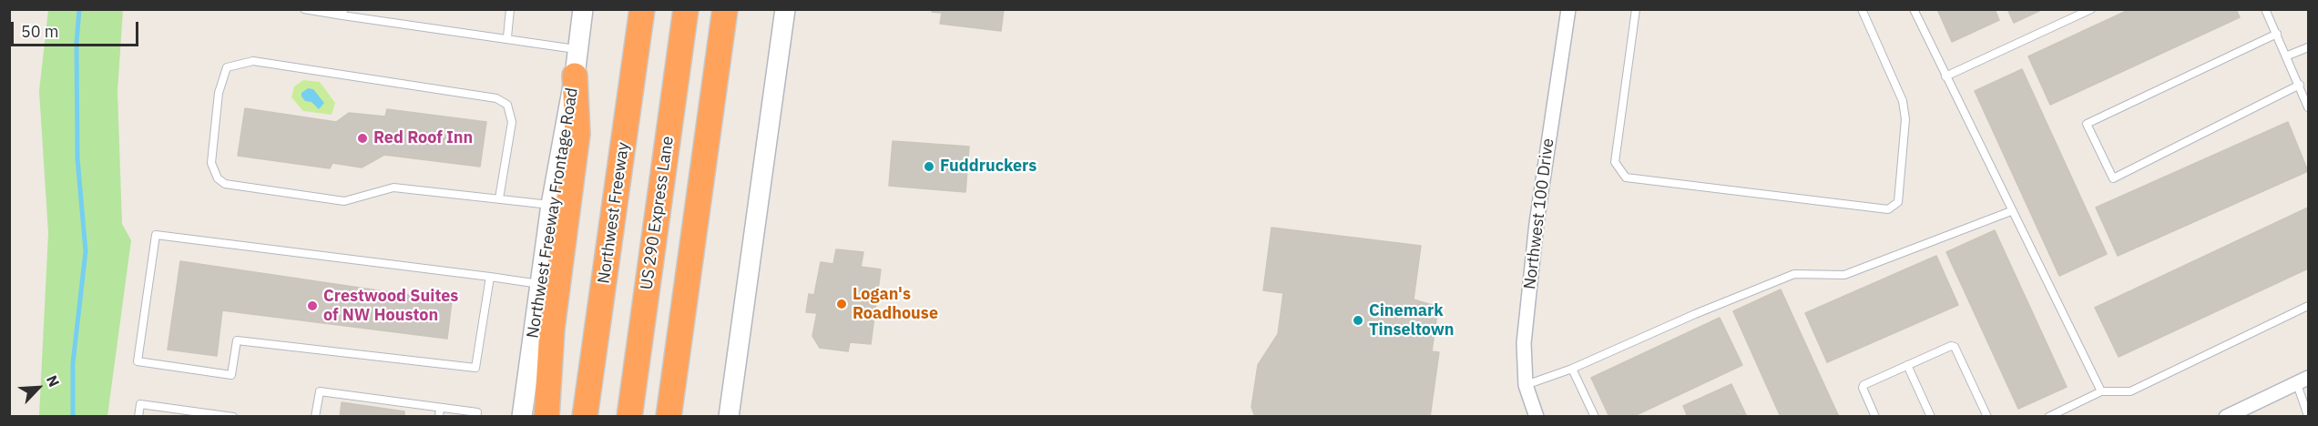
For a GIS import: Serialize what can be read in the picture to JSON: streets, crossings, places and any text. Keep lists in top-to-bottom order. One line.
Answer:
{"streets":{"highway":["Northwest Freeway","US 290 Express Lane"],"main road":["Northwest Freeway Frontage Road"],"street":["Northwest 100 Drive"]},"places":["Red Roof Inn","Fuddruckers","Logan's Roadhouse","Crestwood Suites of NW Houston","Cinemark Tinseltown"],"scale_bar":"50 m","north":"top right"}
